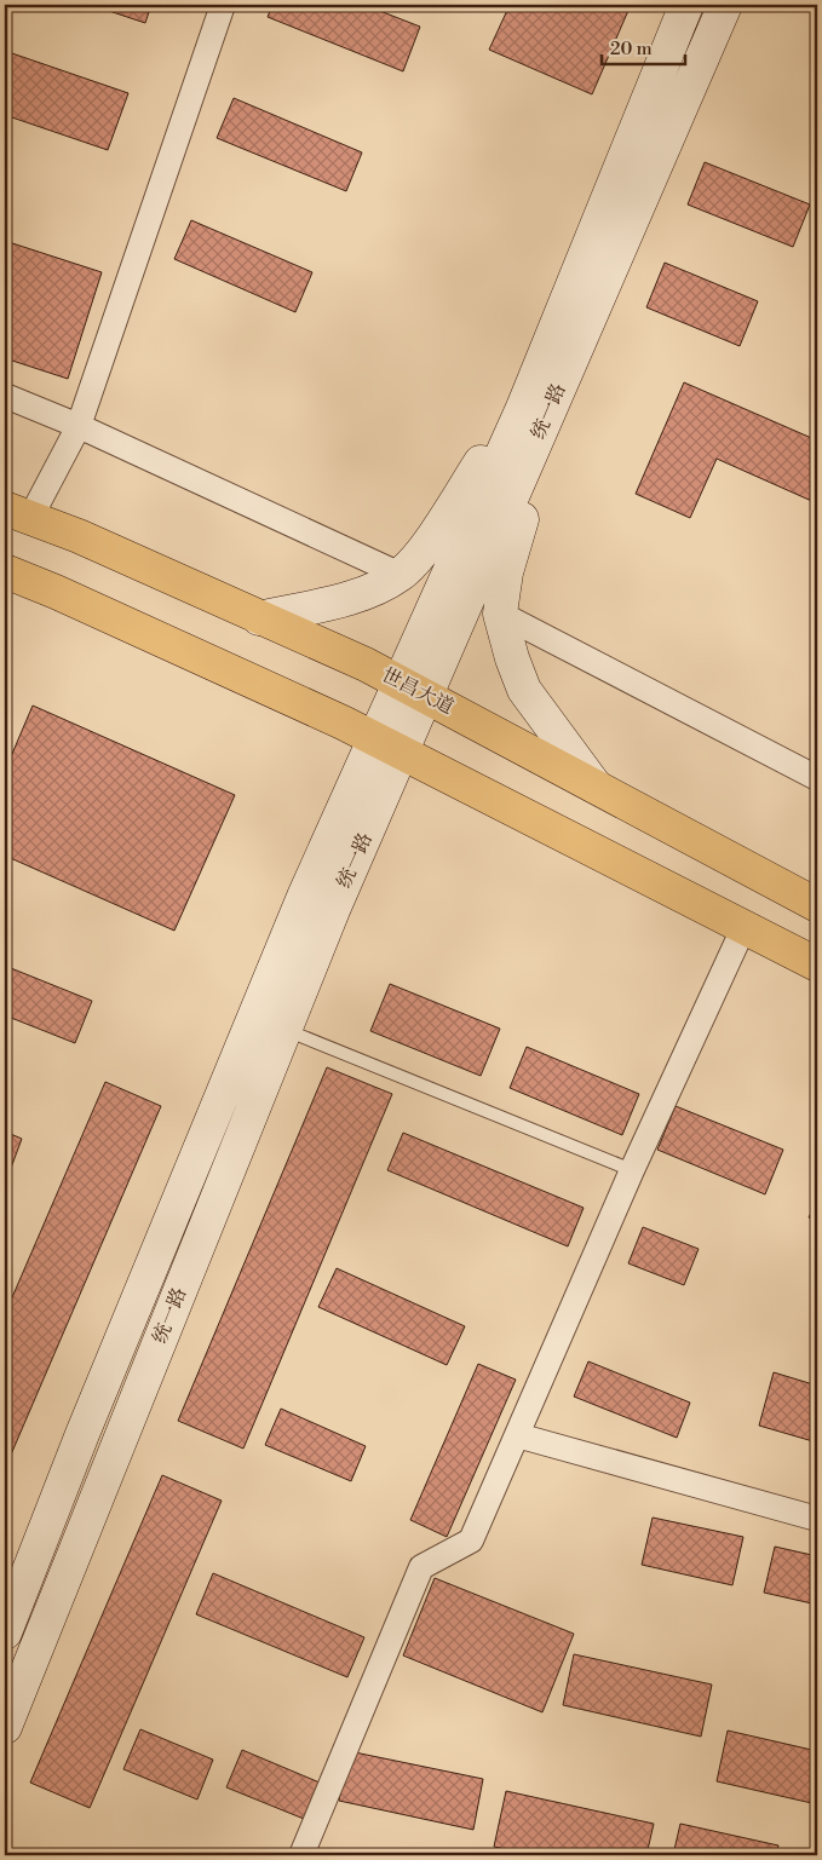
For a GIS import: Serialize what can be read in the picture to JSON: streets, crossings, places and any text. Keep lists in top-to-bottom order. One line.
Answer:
{"streets":{"main road":["统一路","世昌大道"]},"crossings":[["统一路","世昌大道"]],"scale_bar":"20 m"}
